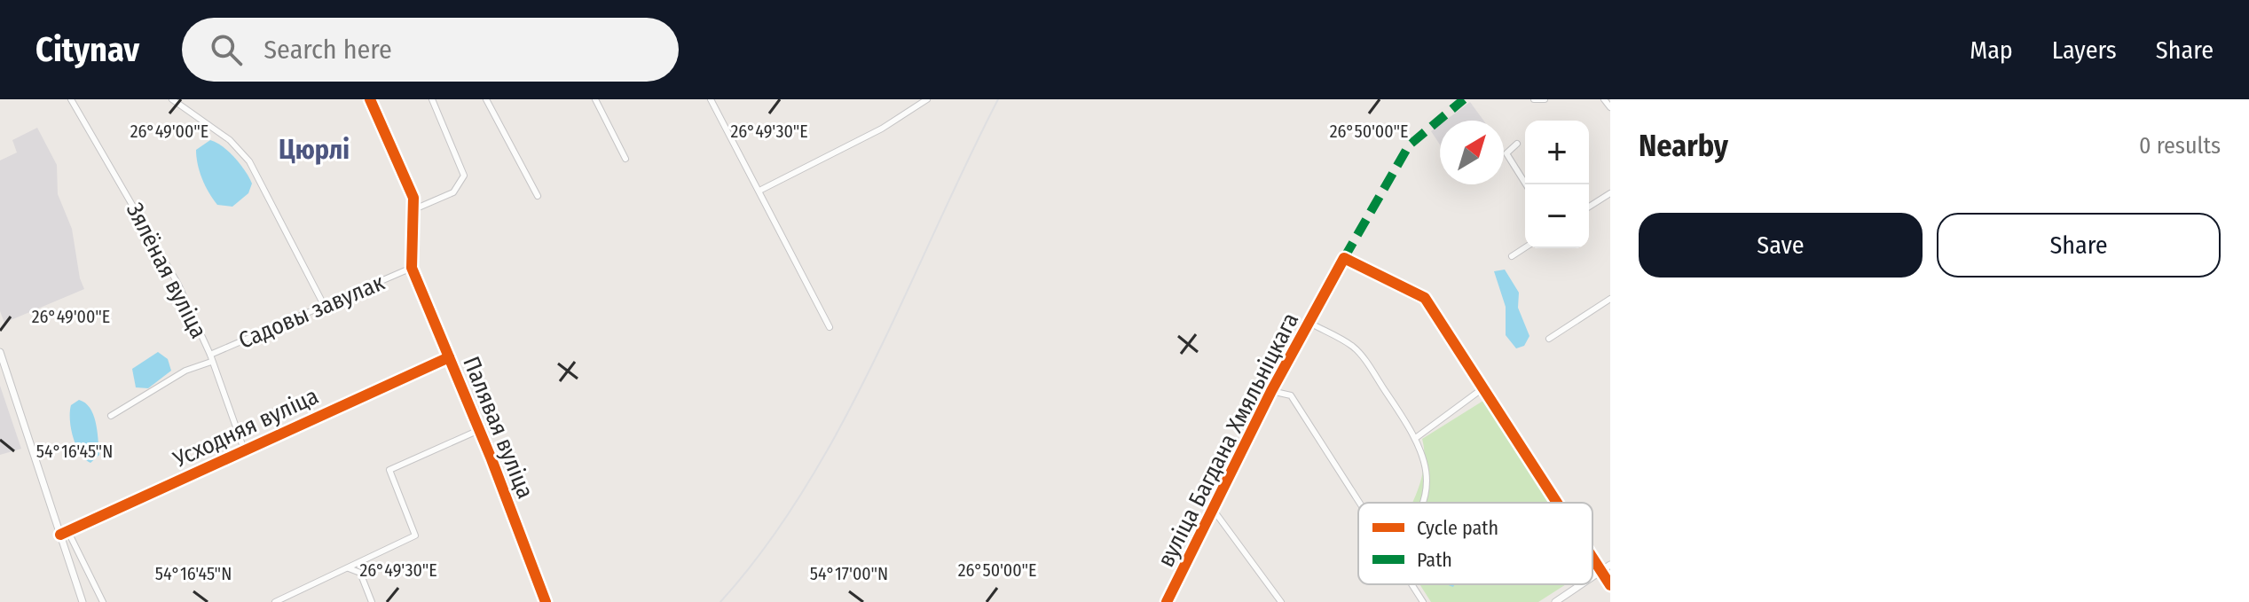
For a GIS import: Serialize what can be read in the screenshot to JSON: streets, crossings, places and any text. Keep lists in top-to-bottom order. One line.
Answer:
{"streets":{"street":["Зялёная вуліца","Садовы завулак","Усходняя вуліца","Палявая вуліца","вуліца Багдана Хмяльніцкага"]},"crossings":[["Зялёная вуліца","Садовы завулак"],["Зялёная вуліца","Усходняя вуліца"],["Садовы завулак","Палявая вуліца"],["Усходняя вуліца","Палявая вуліца"]],"districts":["Цюрлі"],"legend":["Cycle path","Path"],"north":"top right","page":{"header":"Citynav","search":"Search here","nav":["Map","Layers","Share"],"heading":["Nearby","0 results"],"map_buttons":["+","−"],"buttons":["Save","Share"]},"coordinates":["26°49'00\"E","26°49'30\"E","26°50'00\"E","54°16'45\"N","54°17'00\"N"]}
